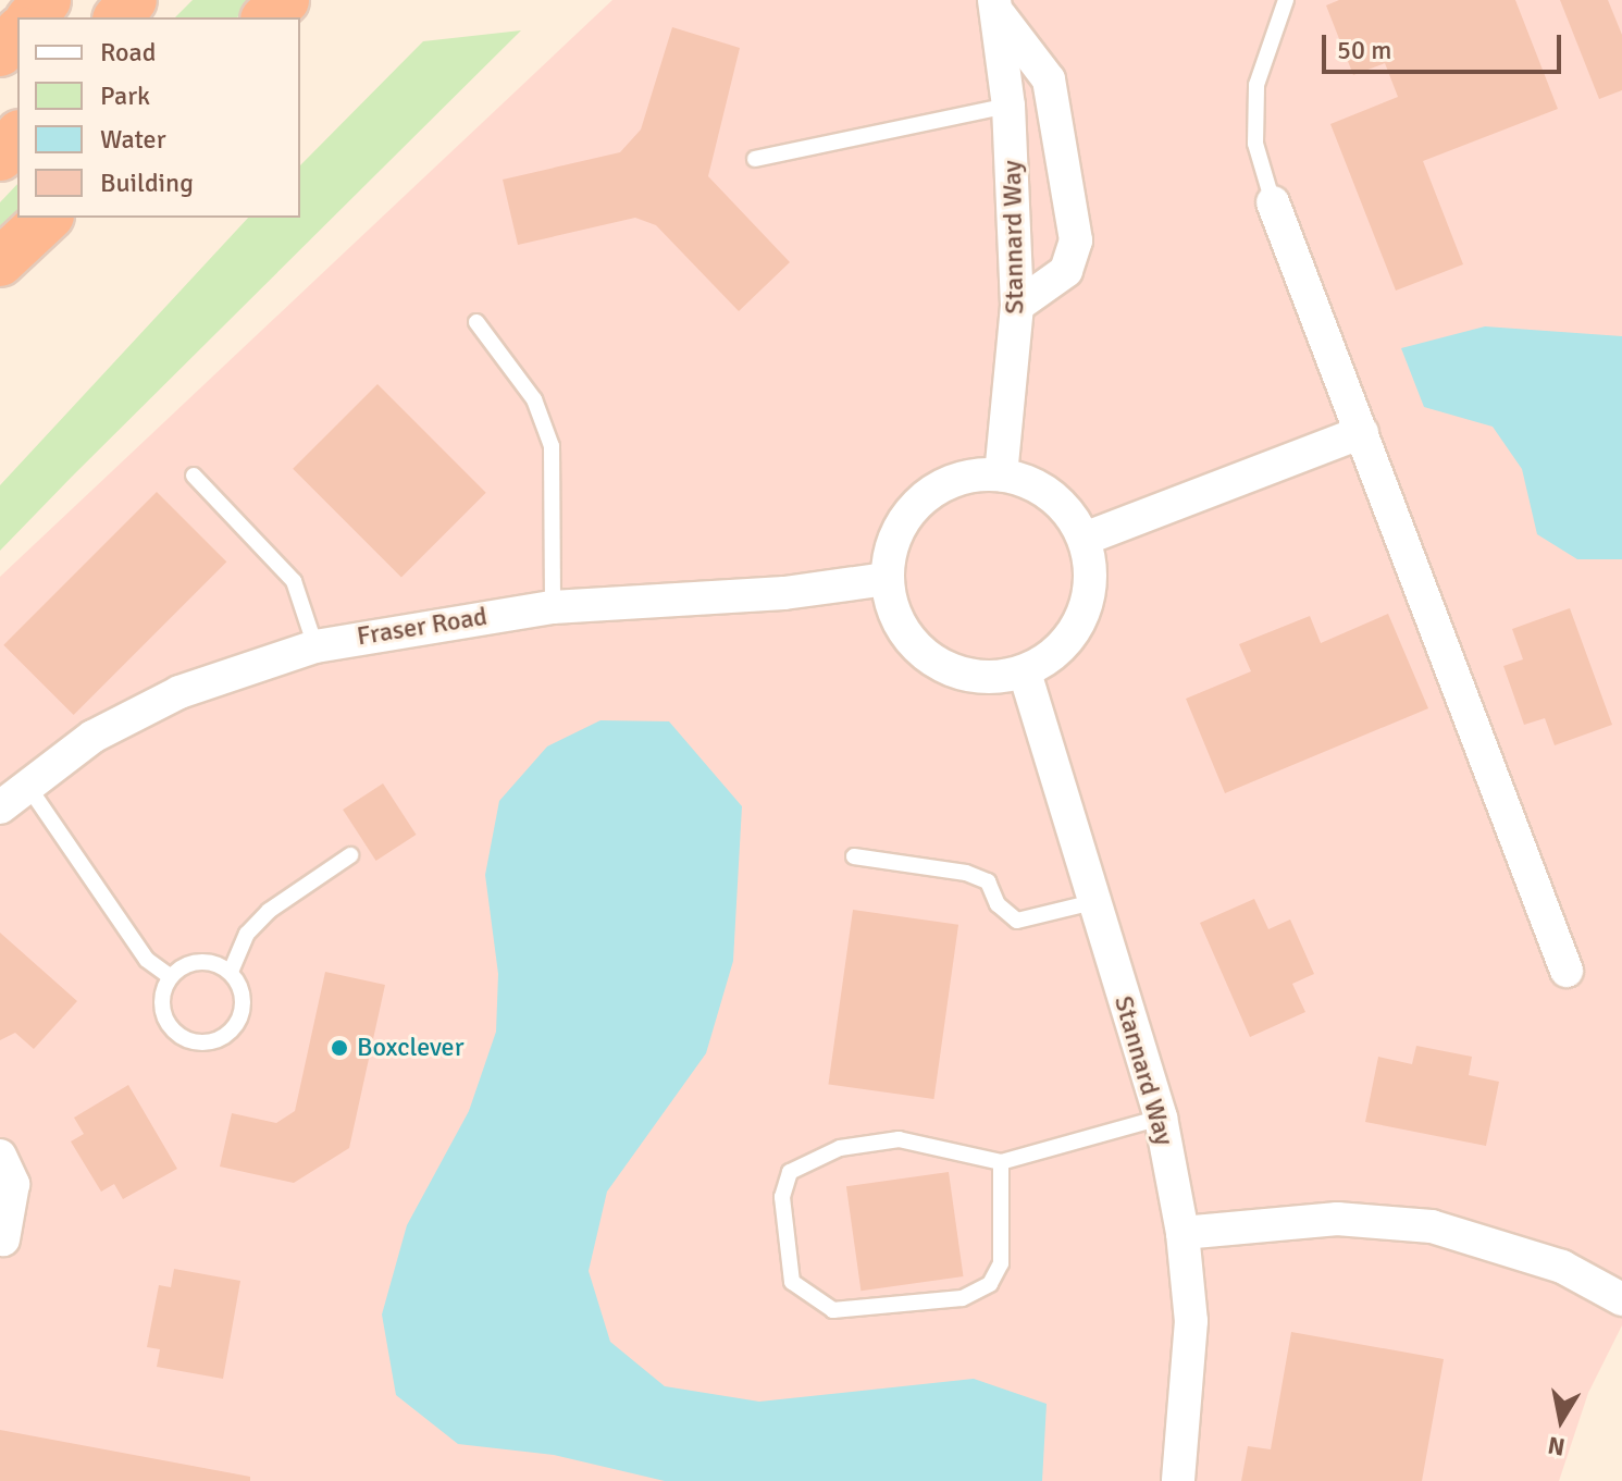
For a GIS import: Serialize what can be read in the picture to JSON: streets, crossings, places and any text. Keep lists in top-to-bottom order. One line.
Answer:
{"streets":{"street":["Stannard Way","Fraser Road"]},"crossings":[["Stannard Way","Fraser Road"]],"places":["Boxclever"],"legend":["Road","Park","Water","Building"],"scale_bar":"50 m","north":"bottom"}
